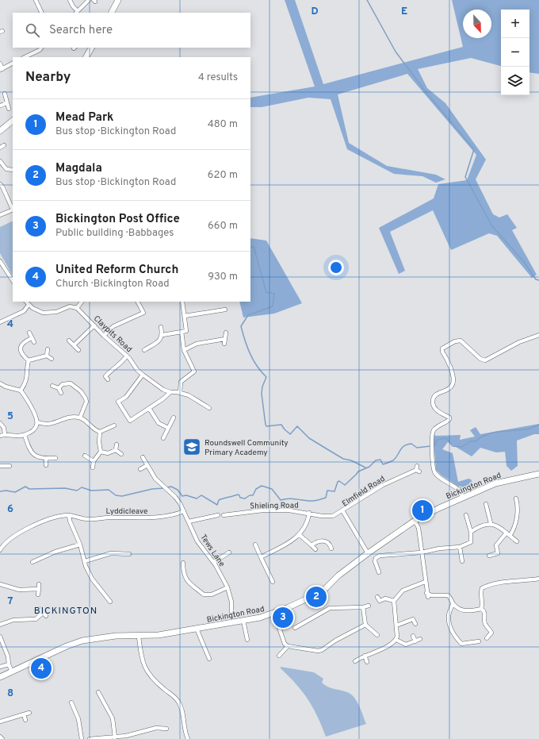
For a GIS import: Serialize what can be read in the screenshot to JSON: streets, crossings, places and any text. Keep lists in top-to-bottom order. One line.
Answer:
{"streets":{"main road":["Bickington Road"],"street":["Claypits Road","Elmfield Road","Shieling Road","Lyddicleave","Tews Lane"]},"crossings":[["Bickington Road","Elmfield Road"],["Bickington Road","Tews Lane"],["Elmfield Road","Shieling Road"],["Lyddicleave","Tews Lane"]],"districts":["BICKINGTON"],"places":{"school or university":["Roundswell Community Primary Academy"]},"north":"bottom","page":{"map_buttons":["+","−"],"search":"Search here","heading":["Nearby","4 results"],"list":[{"mark":"1","name":"Mead Park","note":"Bus stop · Bickington Road","value":"480 m"},{"mark":"2","name":"Magdala","note":"Bus stop · Bickington Road","value":"620 m"},{"mark":"3","name":"Bickington Post Office","note":"Public building · Babbages","value":"660 m"},{"mark":"4","name":"United Reform Church","note":"Church · Bickington Road","value":"930 m"}],"pins":["1","2","3","4"]},"grid":{"columns":["D","E"],"rows":["4","5","6","7","8"]}}
